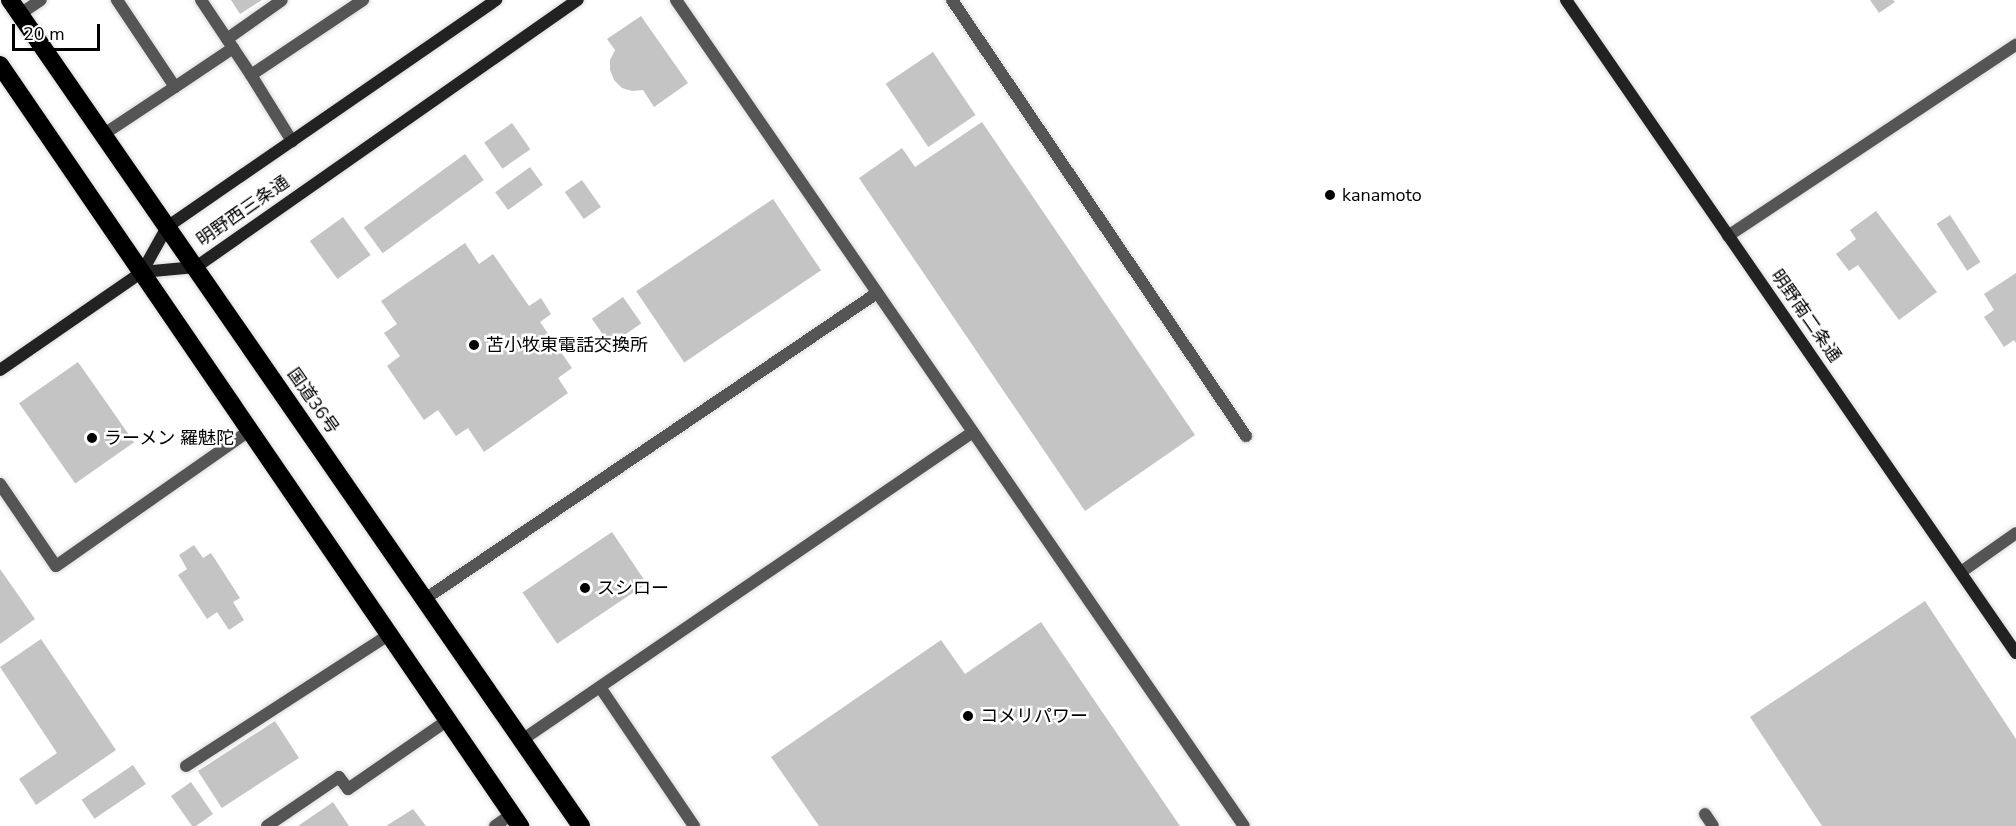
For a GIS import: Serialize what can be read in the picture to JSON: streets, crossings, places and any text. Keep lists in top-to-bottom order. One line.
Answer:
{"streets":{"highway":["国道36号"],"street":["明野西三条通","明野南二条通"]},"crossings":[["明野西三条通","国道36号"]],"places":["kanamoto","苫小牧東電話交換所","ラーメン 羅魅陀","スシロー","コメリパワー"],"scale_bar":"20 m"}
